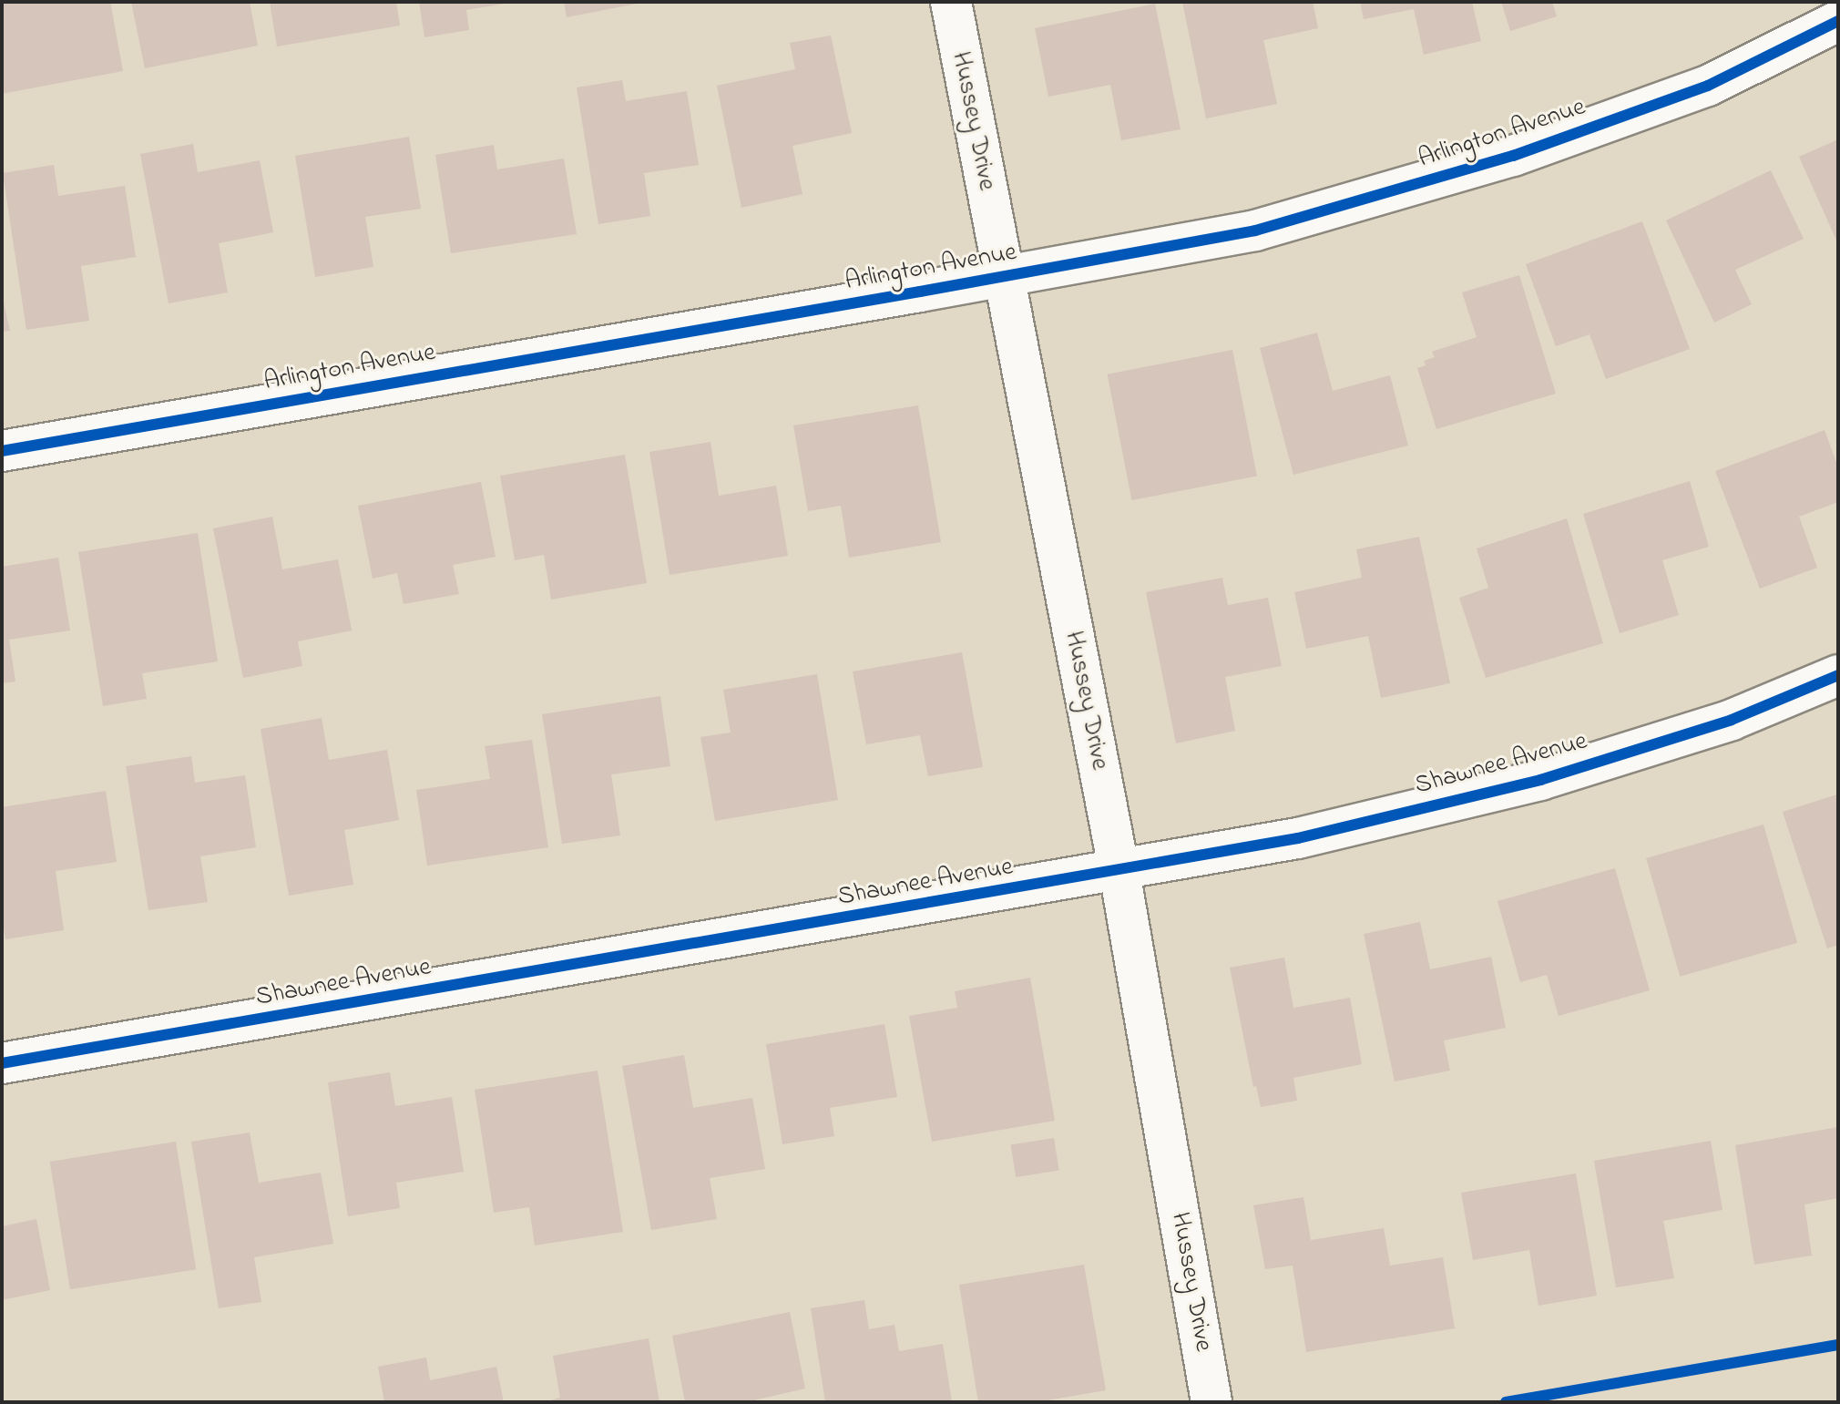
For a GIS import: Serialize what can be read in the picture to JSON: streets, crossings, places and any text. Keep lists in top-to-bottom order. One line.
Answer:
{"streets":{"street":["Hussey Drive","Arlington Avenue","Shawnee Avenue"]},"crossings":[["Hussey Drive","Arlington Avenue"],["Hussey Drive","Shawnee Avenue"]]}
